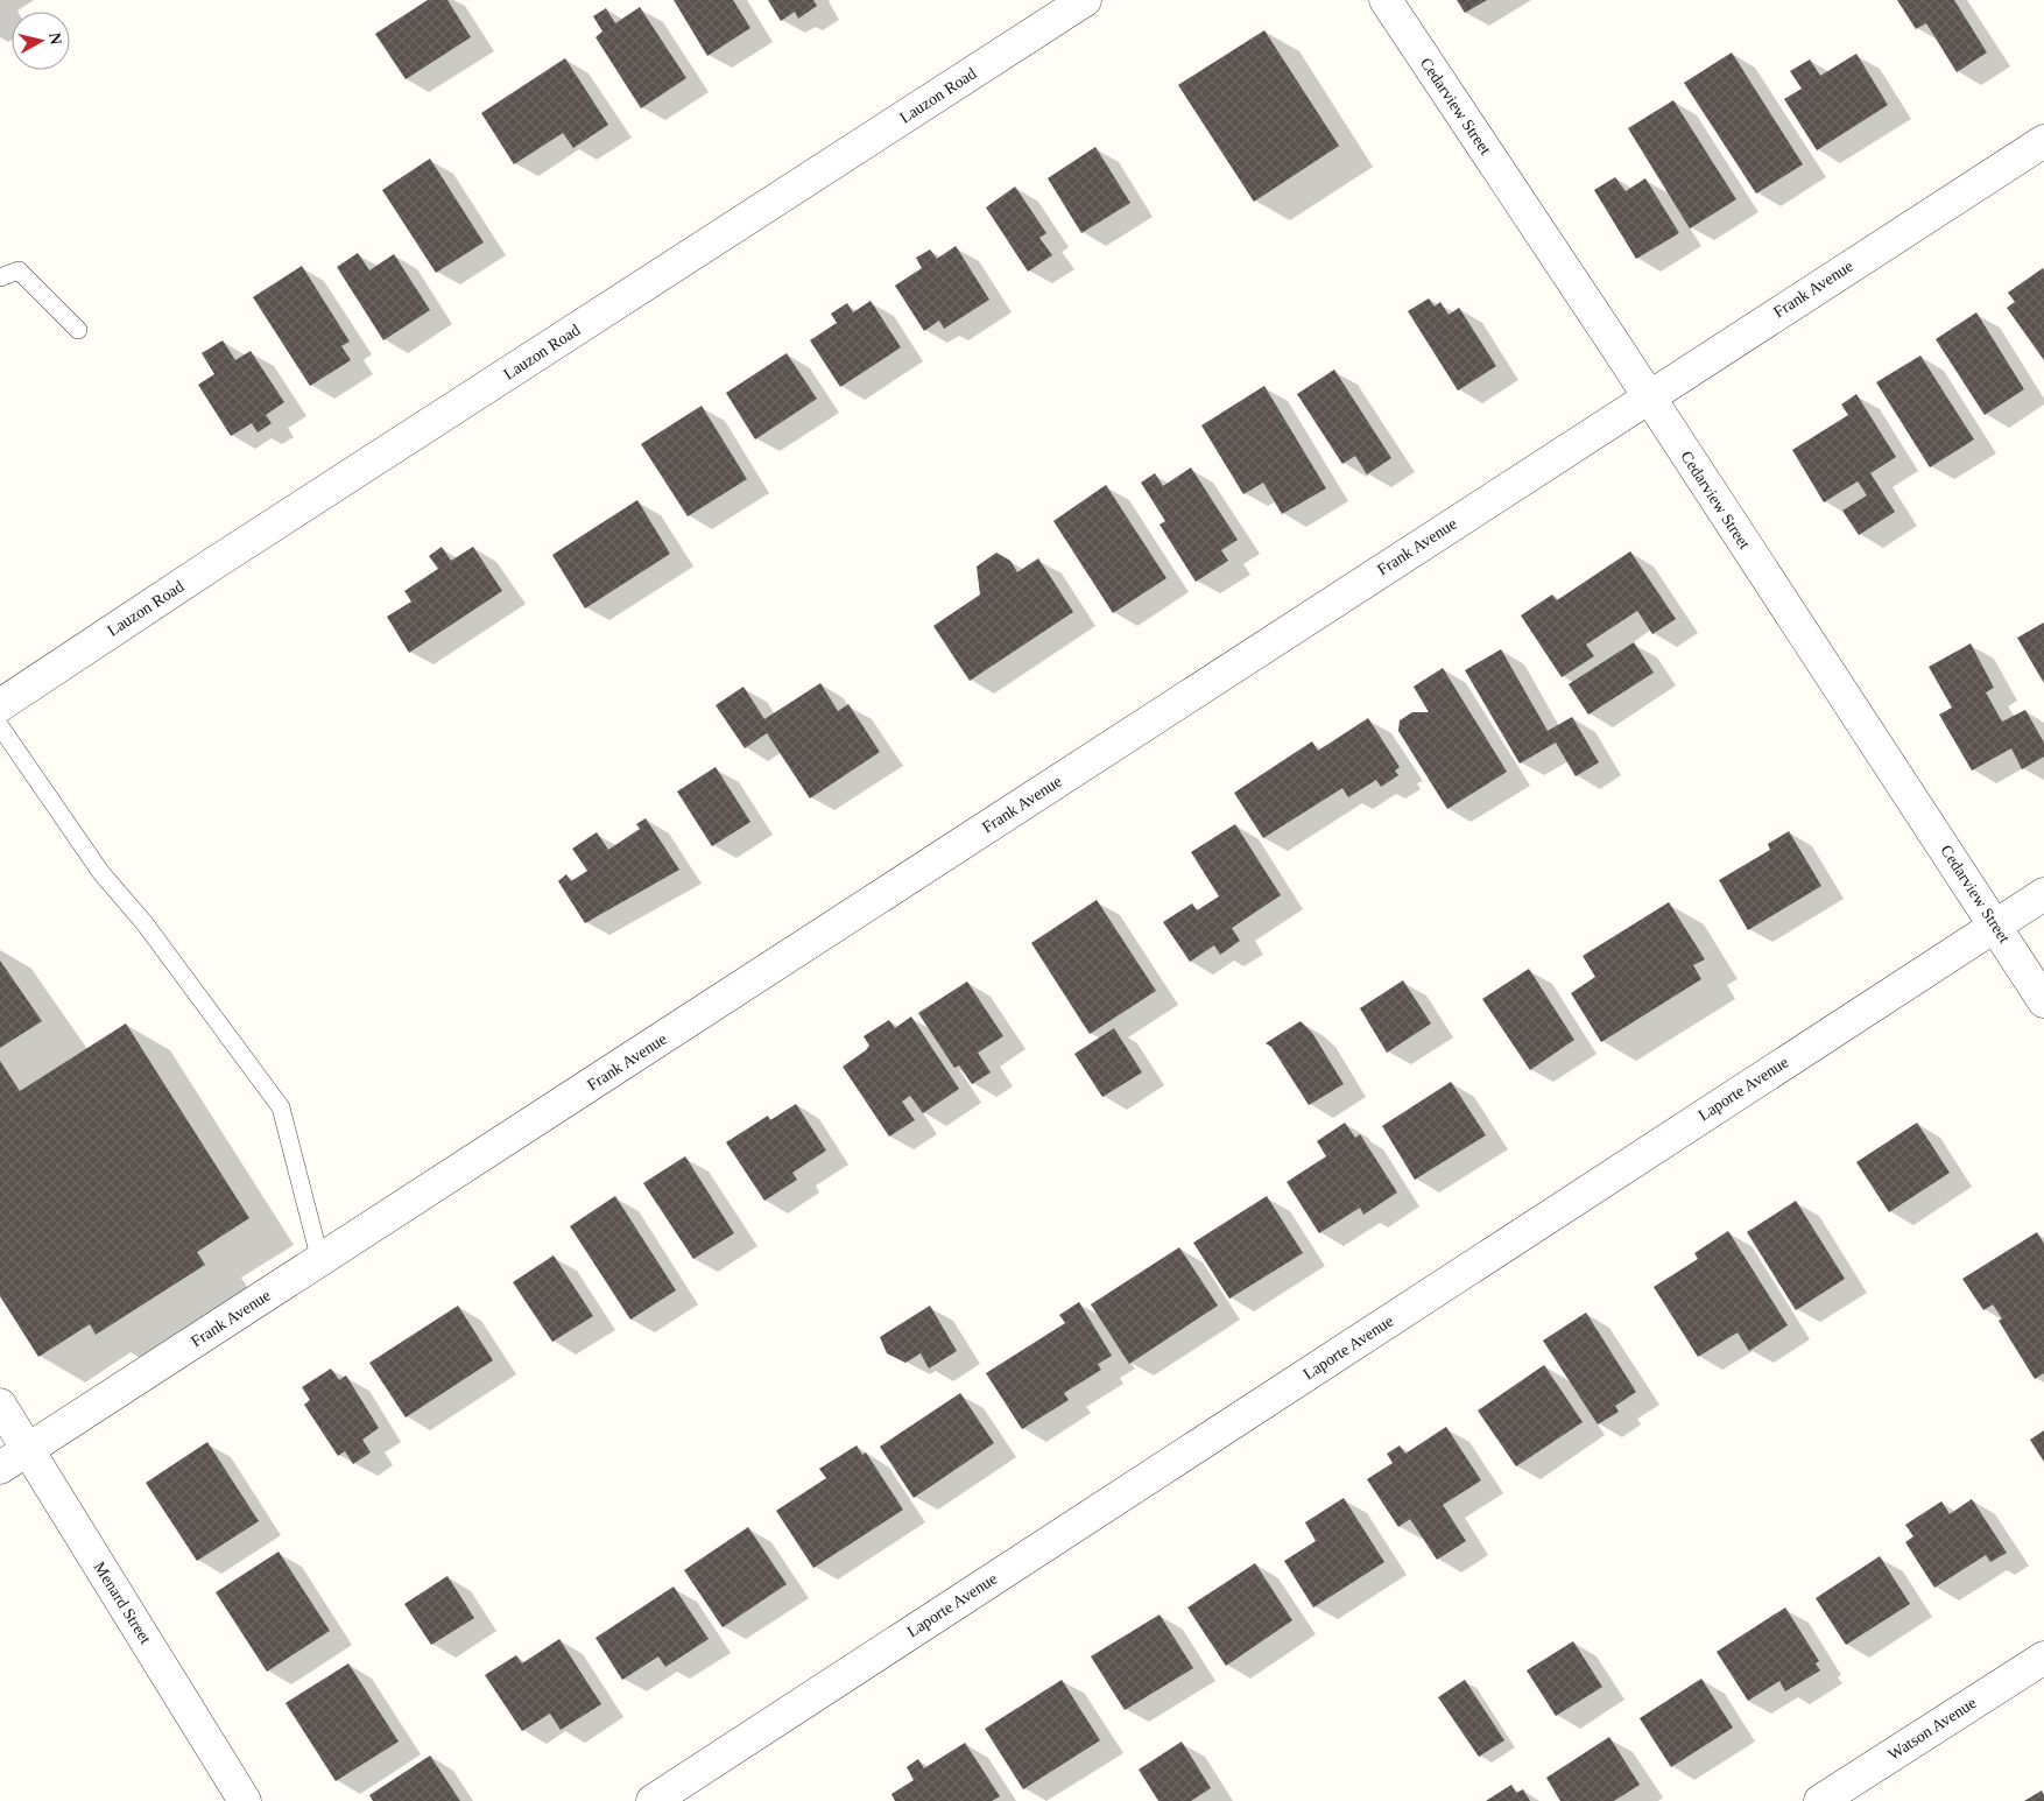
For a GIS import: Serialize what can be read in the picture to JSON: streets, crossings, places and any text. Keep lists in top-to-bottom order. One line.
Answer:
{"streets":{"street":["Lauzon Road","Cedarview Street","Frank Avenue","Laporte Avenue","Menard Street","Watson Avenue"]},"crossings":[["Cedarview Street","Frank Avenue"],["Cedarview Street","Laporte Avenue"],["Frank Avenue","Menard Street"]],"north":"right"}
